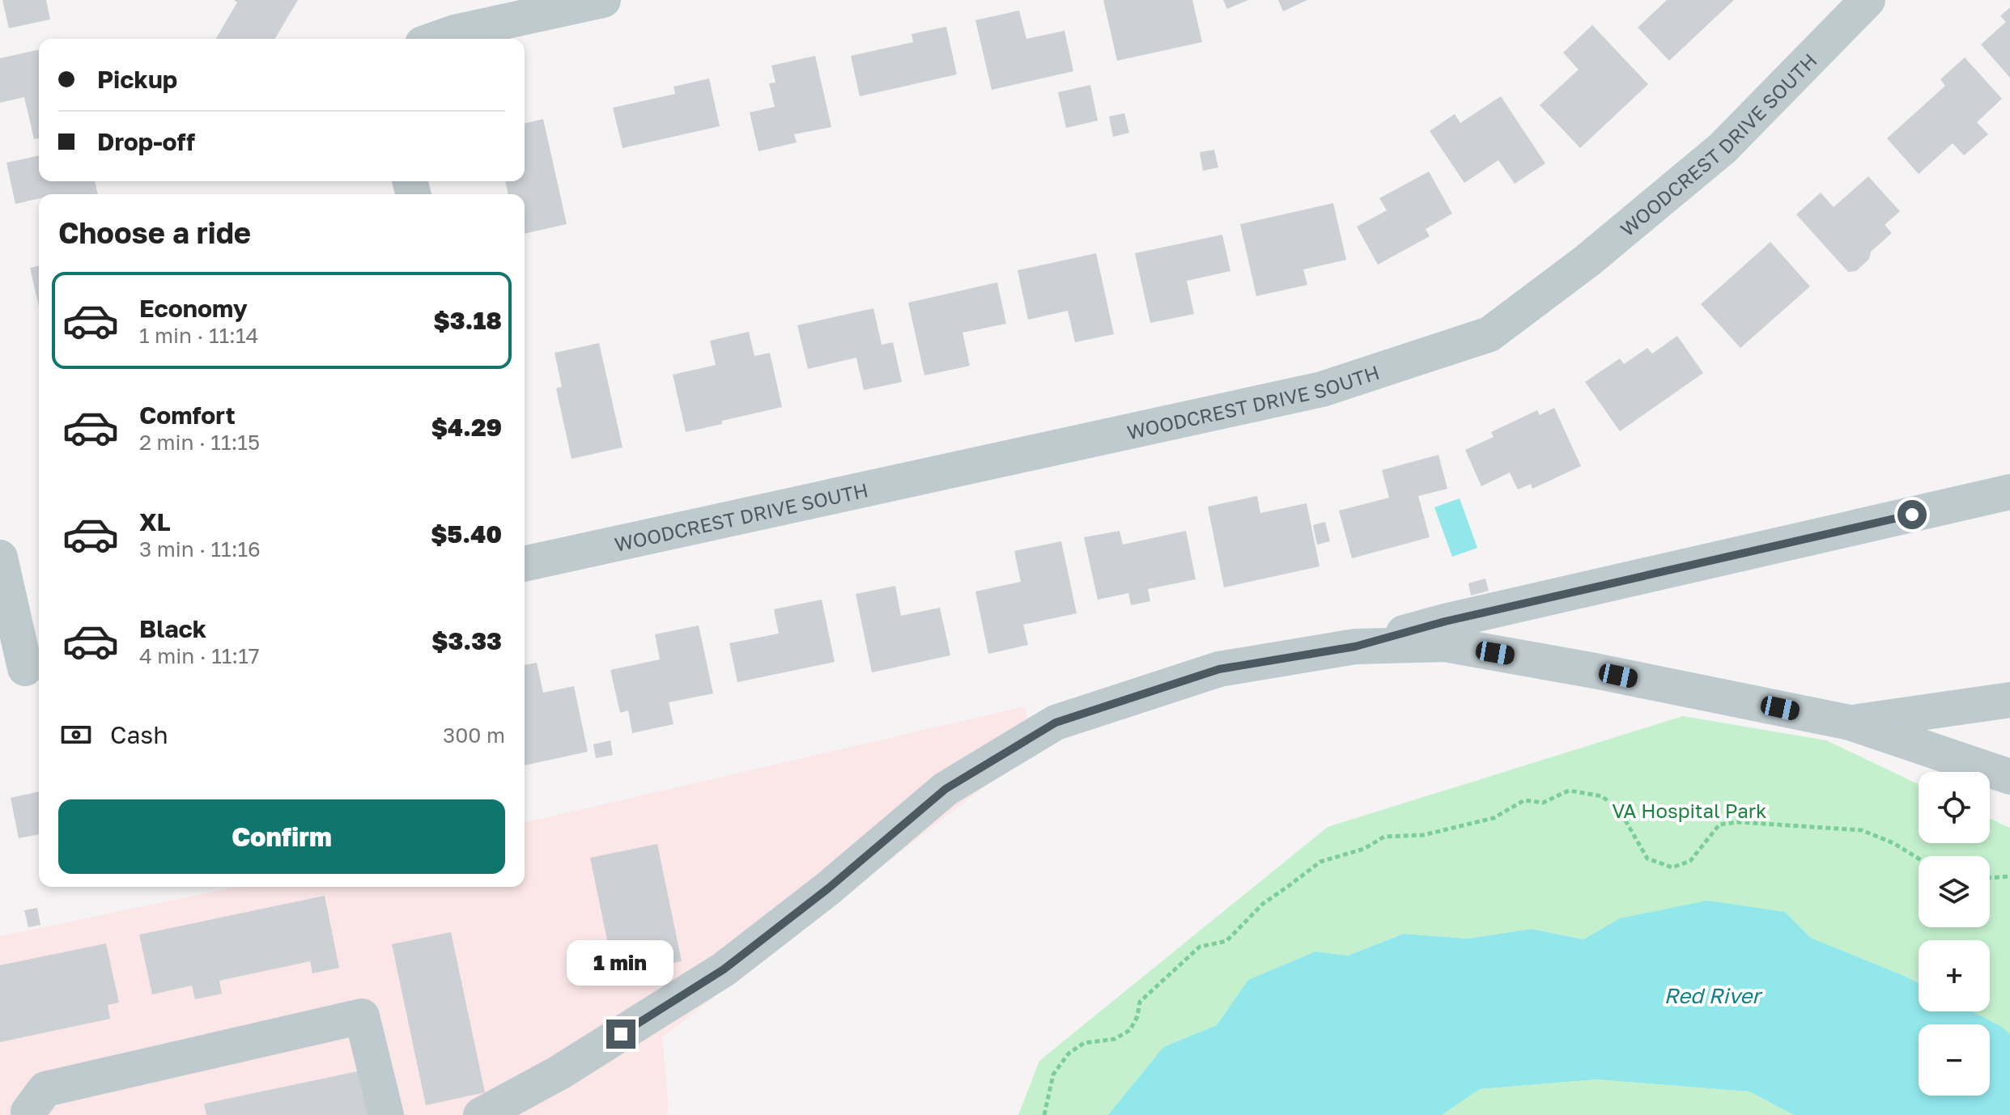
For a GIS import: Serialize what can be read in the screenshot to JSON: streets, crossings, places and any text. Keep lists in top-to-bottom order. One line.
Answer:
{"streets":{"street":["WOODCREST DRIVE SOUTH"]},"water":["Red River"],"parks":["VA Hospital Park"],"page":{"banner":["Pickup","Drop-off"],"heading":"Choose a ride","list":[{"name":"Economy","note":"1 min · 11:14","value":"$3.18"},{"name":"Comfort","note":"2 min · 11:15","value":"$4.29"},{"name":"XL","note":"3 min · 11:16","value":"$5.40"},{"name":"Black","note":"4 min · 11:17","value":"$3.33"}],"pay":["Cash","300 m"],"map_buttons":["+","−"],"buttons":"Confirm","bubble":"1 min"}}
